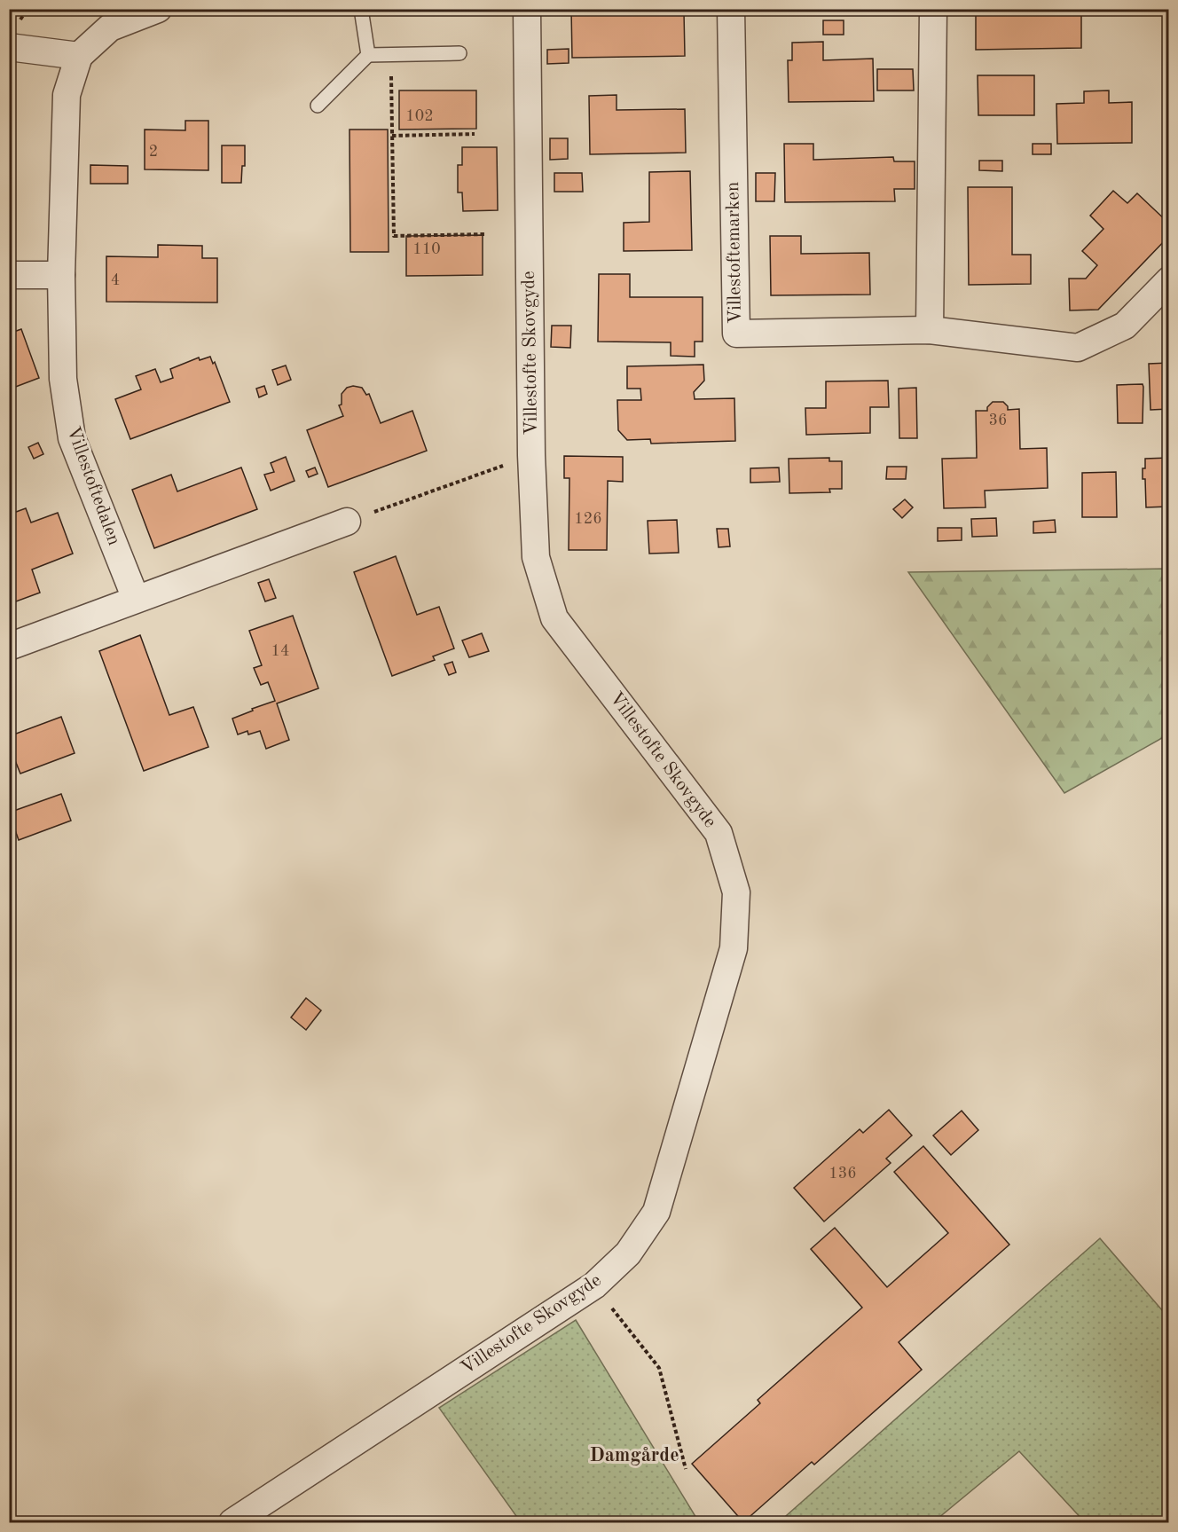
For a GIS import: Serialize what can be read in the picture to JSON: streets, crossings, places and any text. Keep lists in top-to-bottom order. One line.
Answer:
{"streets":{"street":["Villestoftemarken","Villestofte Skovgyde","Villestoftedalen"]},"districts":["Damgårde"],"house_numbers":["102","2","110","4","36","126","14","136"]}
